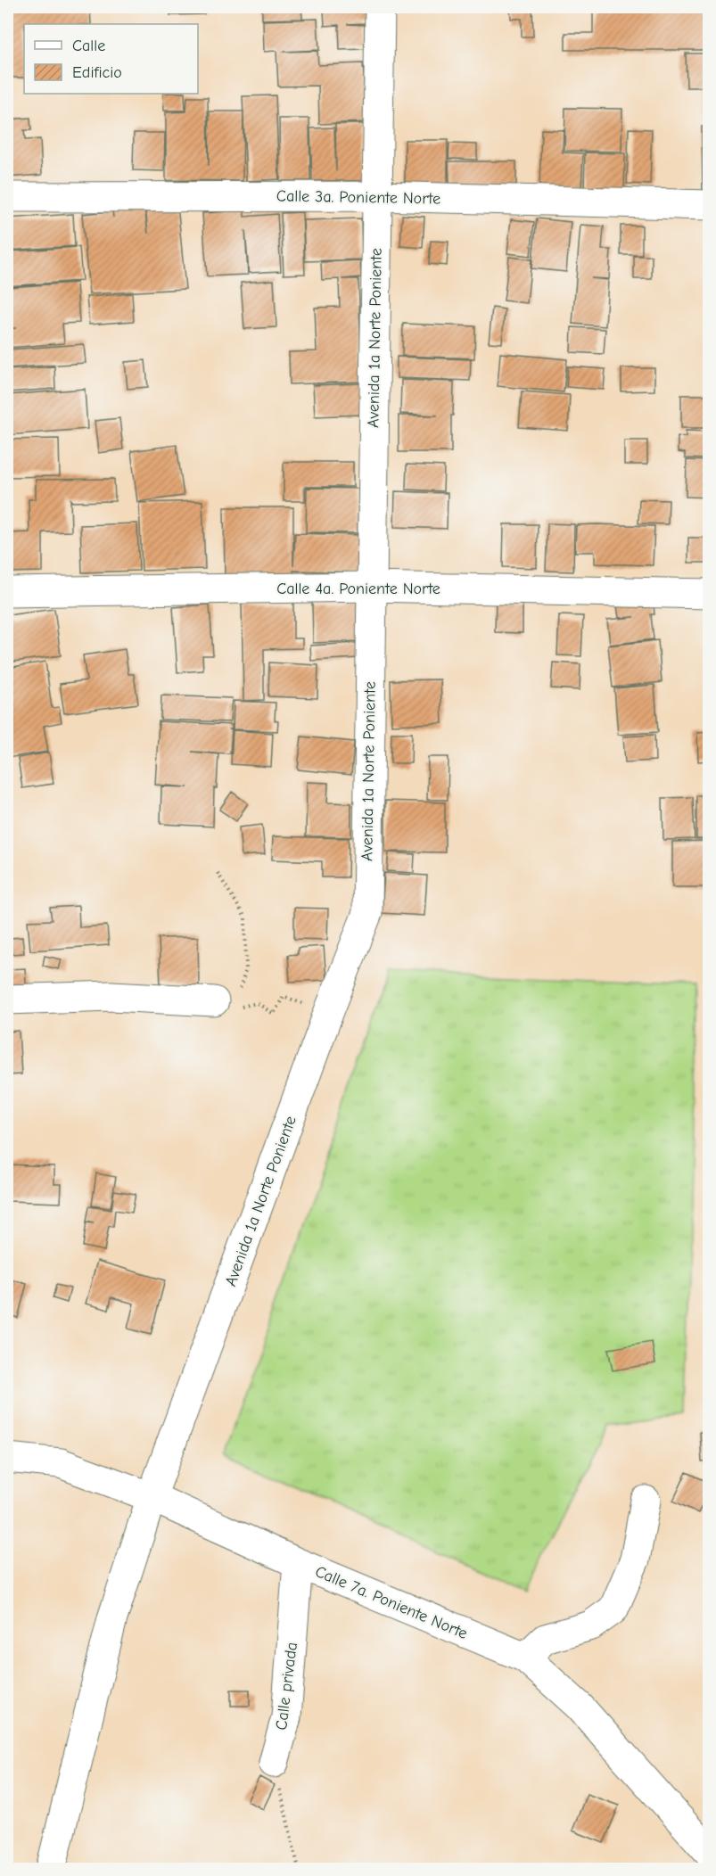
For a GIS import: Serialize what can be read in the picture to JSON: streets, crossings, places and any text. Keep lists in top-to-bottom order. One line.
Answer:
{"streets":{"street":["Calle 3a. Poniente Norte","Avenida 1a Norte Poniente","Calle 4a. Poniente Norte","Calle 7a. Poniente Norte","Calle privada"]},"crossings":[["Calle 3a. Poniente Norte","Avenida 1a Norte Poniente"],["Avenida 1a Norte Poniente","Calle 4a. Poniente Norte"],["Avenida 1a Norte Poniente","Calle 7a. Poniente Norte"],["Calle 7a. Poniente Norte","Calle privada"]],"legend":["Calle","Edificio"]}
